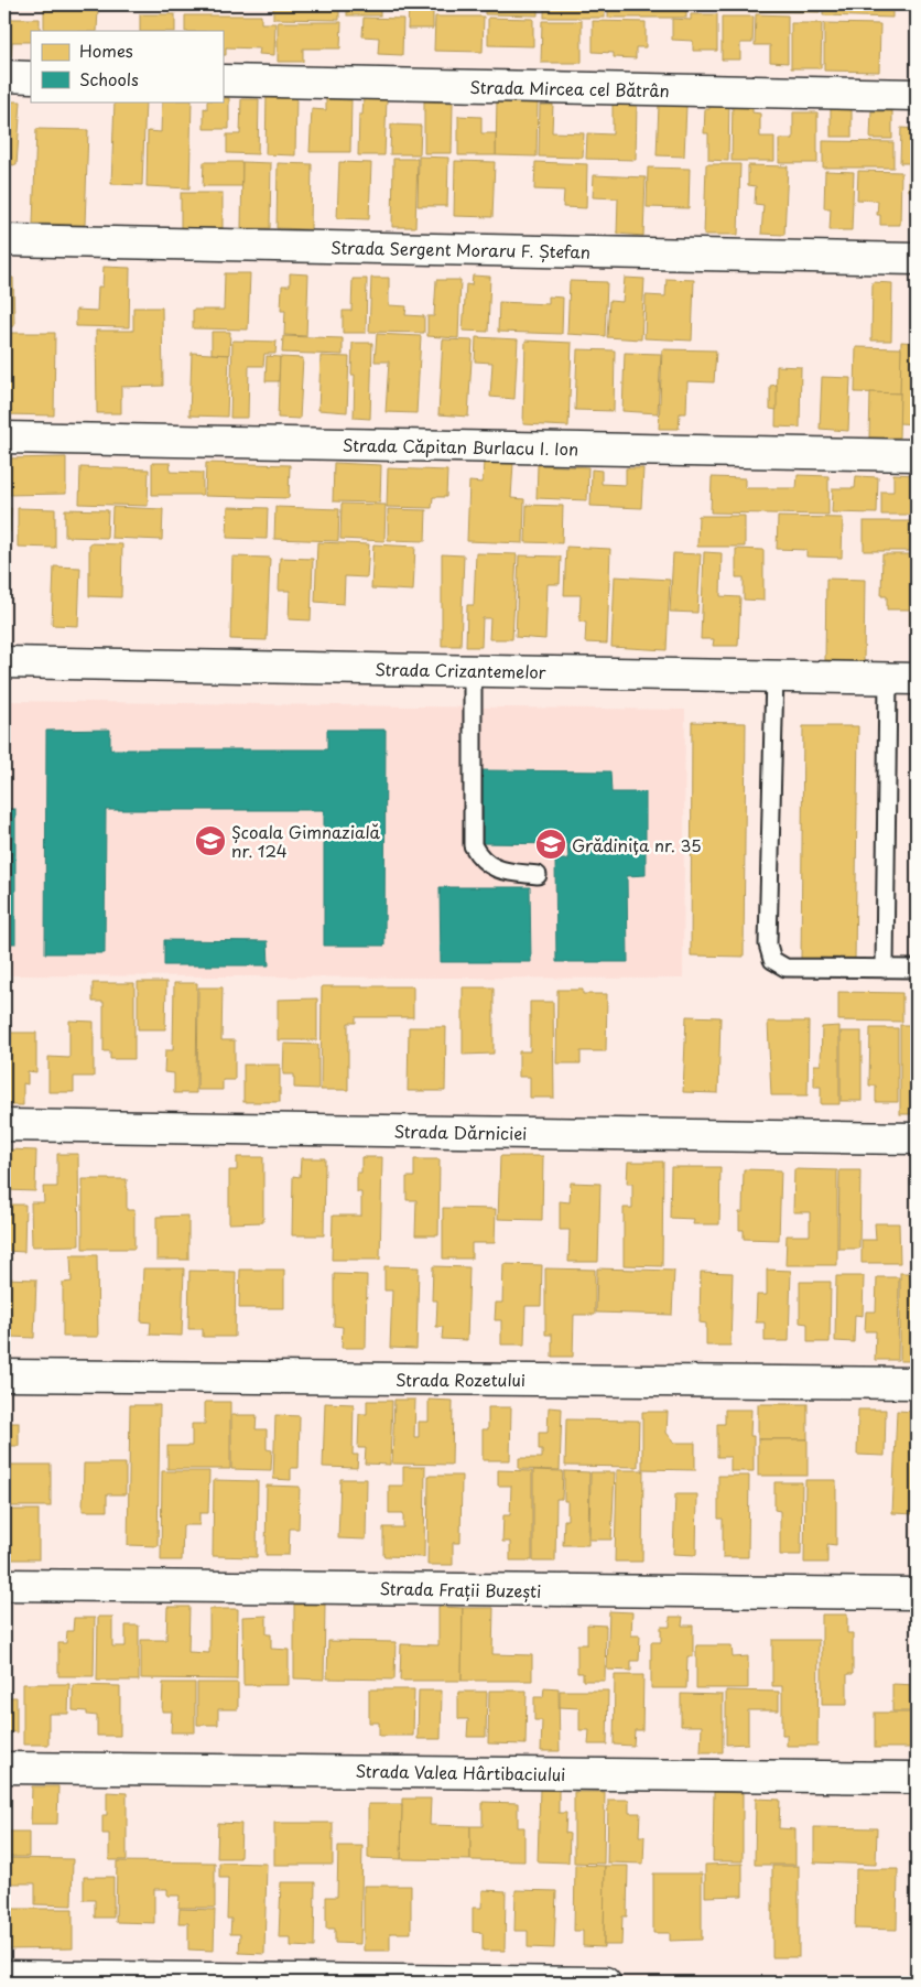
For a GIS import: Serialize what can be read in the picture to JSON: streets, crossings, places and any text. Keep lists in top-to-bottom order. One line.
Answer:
{"streets":{"street":["Strada Mircea cel Bătrân","Strada Sergent Moraru F. Ștefan","Strada Căpitan Burlacu I. Ion","Strada Crizantemelor","Strada Dărniciei","Strada Rozetului","Strada Frații Buzești","Strada Valea Hârtibaciului"]},"places":{"school or university":["Școala Gimnazială nr. 124","Grădinița nr. 35"]},"legend":["Homes","Schools"]}
